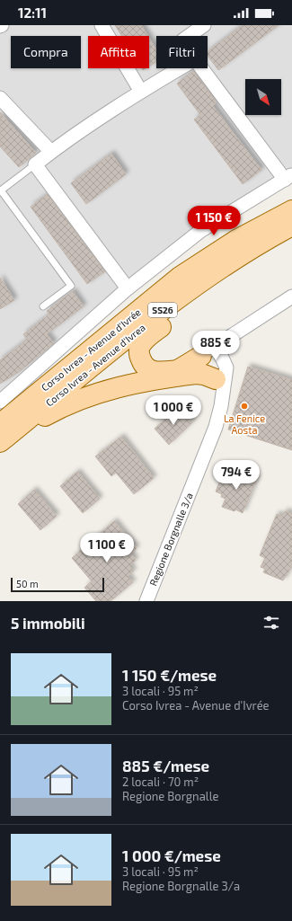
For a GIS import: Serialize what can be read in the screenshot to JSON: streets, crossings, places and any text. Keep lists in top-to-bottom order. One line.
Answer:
{"streets":{"main road":["SS26","Corso Ivrea - Avenue d'Ivrée","Corso Ivrea - Avenue d'Ivrea"],"street":["Regione Borgnalle 3/a"]},"places":["La Fenice Aosta"],"scale_bar":"50 m","north":"bottom right","page":{"status":"12:11","chip":["Compra","Affitta","Filtri"],"price":["1 150 €","885 €","1 000 €","794 €","1 100 €"],"scale":"50 m","heading":"5 immobili","list":[{"name":"1 150 €/mese","note":"3 locali · 95 m² · Corso Ivrea - Avenue d'Ivrée"},{"name":"885 €/mese","note":"2 locali · 70 m² · Regione Borgnalle"},{"name":"1 000 €/mese","note":"3 locali · 95 m² · Regione Borgnalle 3/a"}]}}
